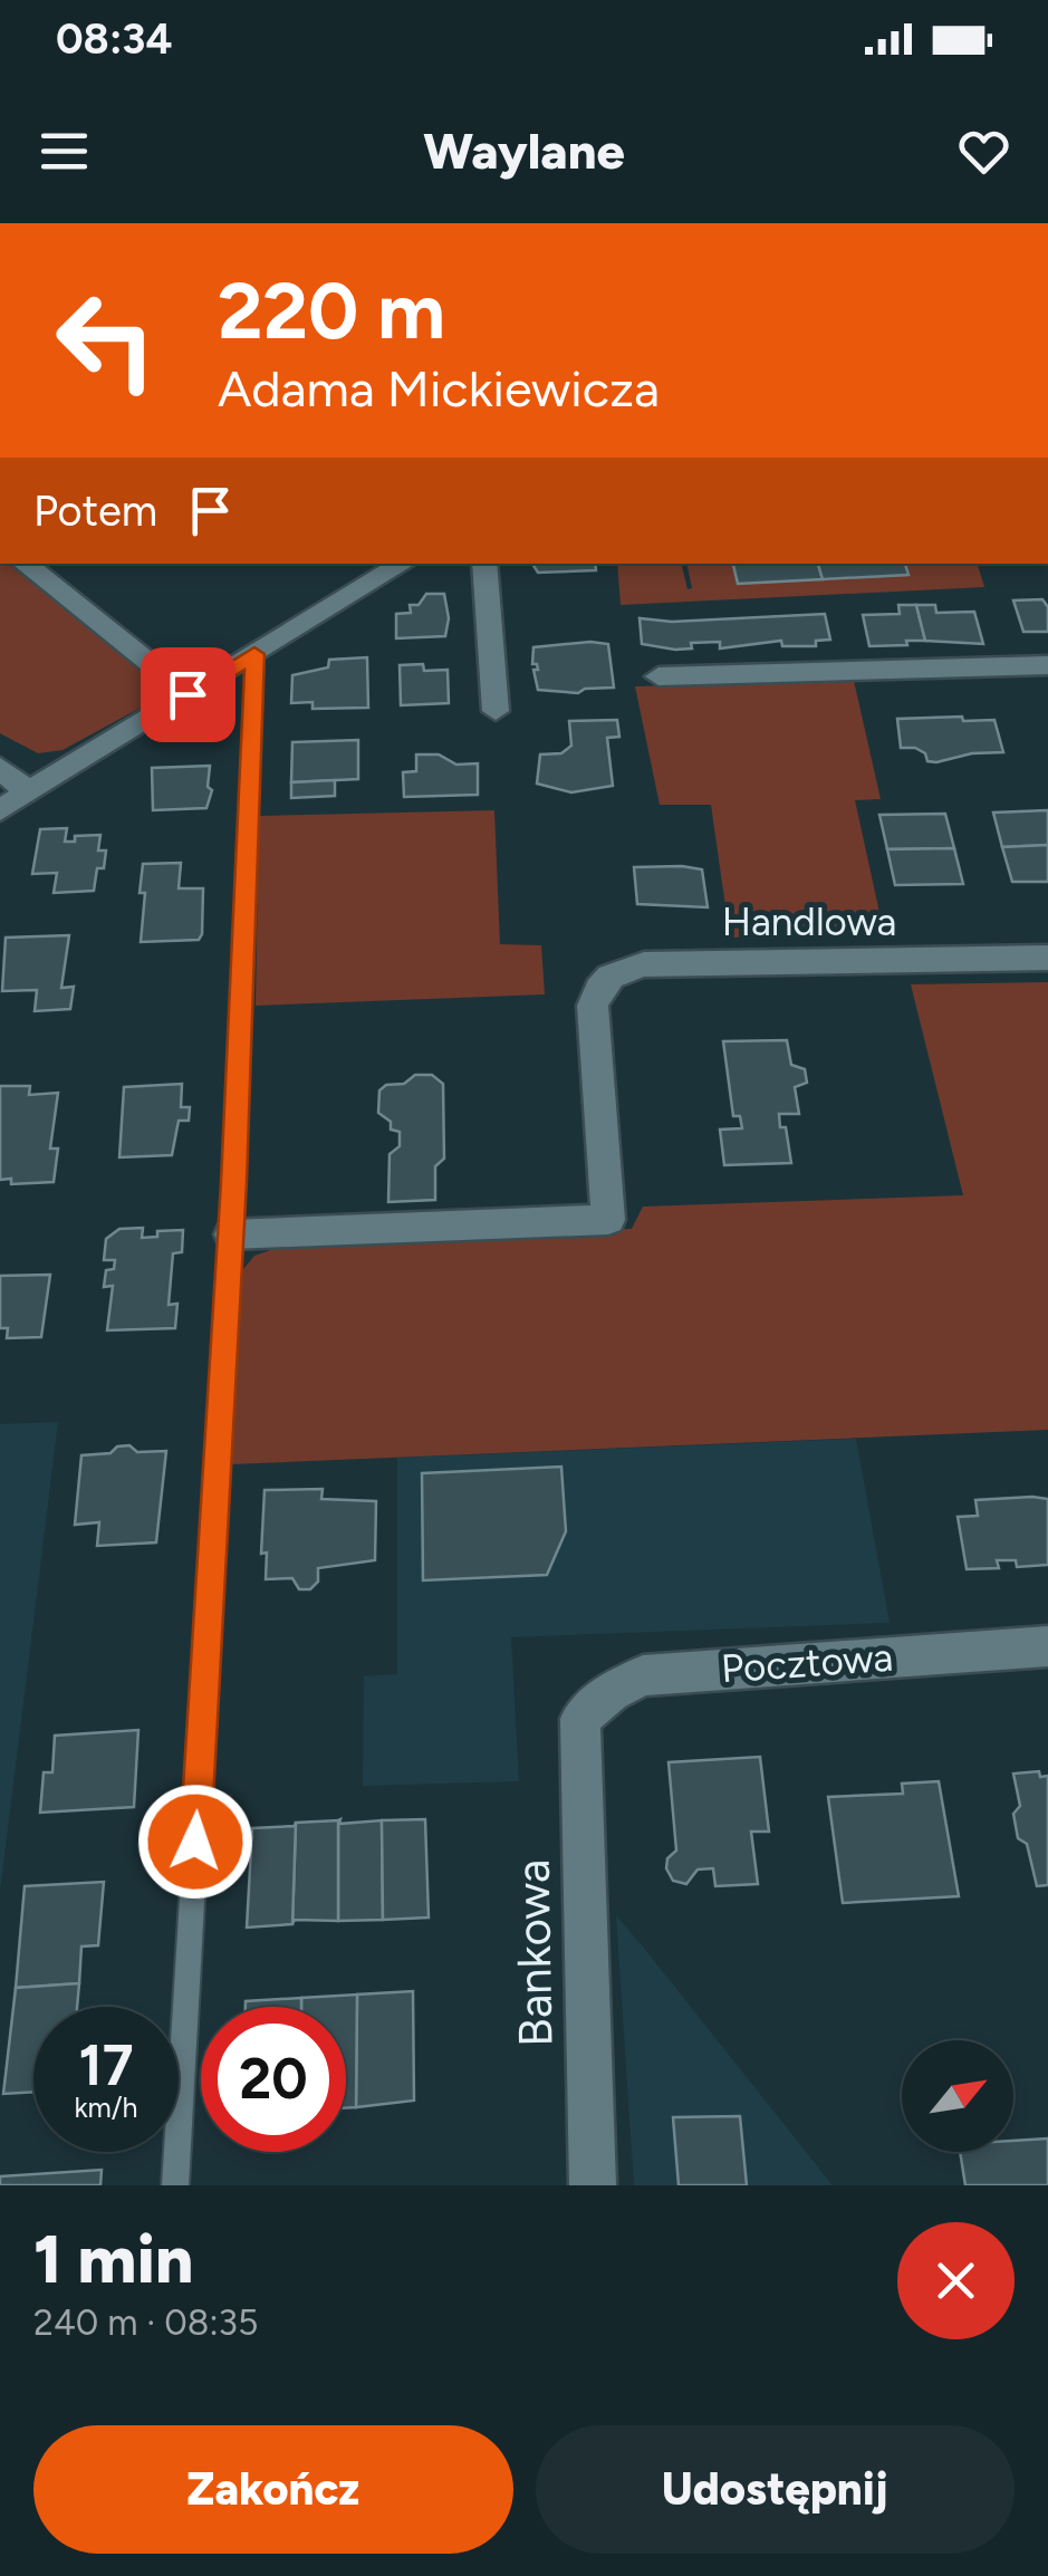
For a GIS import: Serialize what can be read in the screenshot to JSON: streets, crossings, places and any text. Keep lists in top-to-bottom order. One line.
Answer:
{"streets":{"street":["Handlowa","Pocztowa","Bankowa"]},"crossings":[["Pocztowa","Bankowa"]],"north":"top right","page":{"status":"08:34","header":"Waylane","turn":["220 m","Adama Mickiewicza"],"then":"Potem","speed":"17 km/h","limit":"20","heading":["1 min","240 m · 08:35"],"buttons":["Zakończ","Udostępnij"]}}
